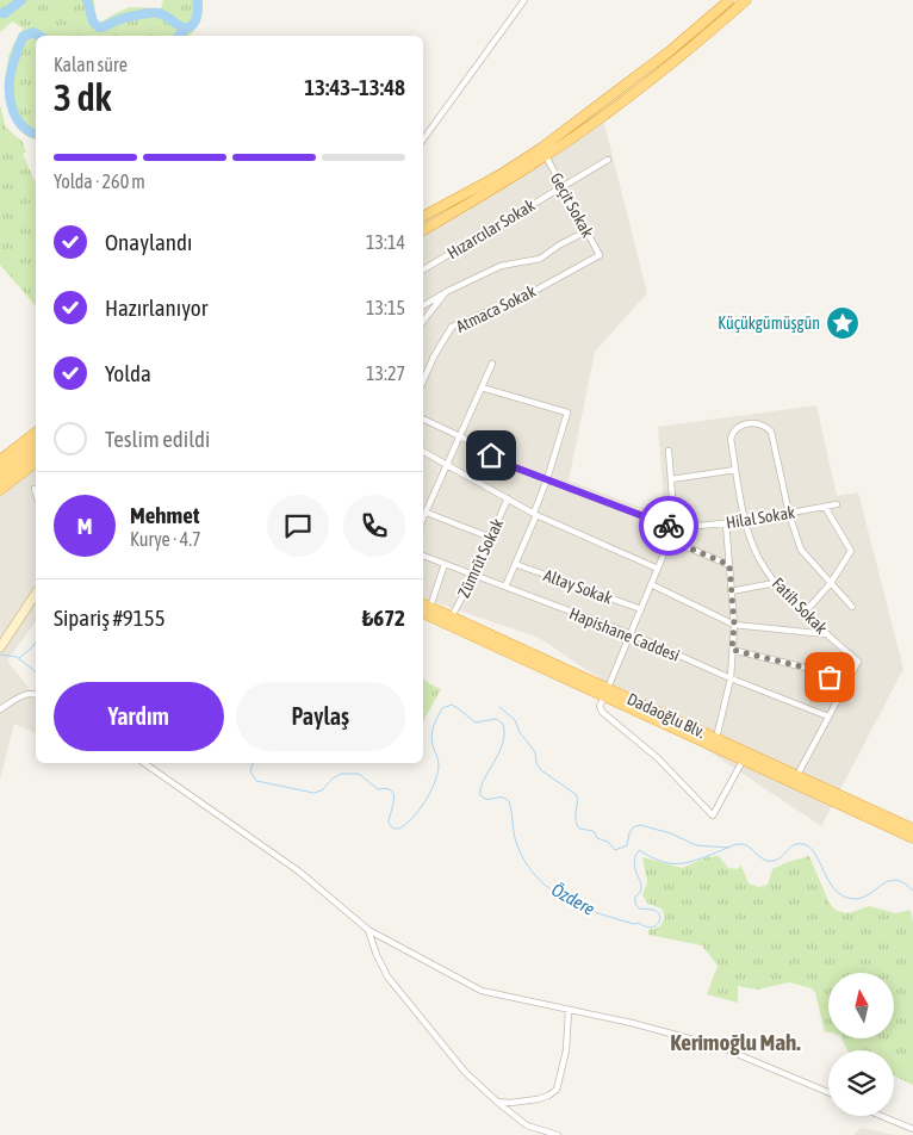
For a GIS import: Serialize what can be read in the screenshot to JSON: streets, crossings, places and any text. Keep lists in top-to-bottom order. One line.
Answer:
{"streets":{"highway":["Dadaoğlu Blv."],"street":["Geçit Sokak","Hızarcılar Sokak","Atmaca Sokak","Hilal Sokak","Zümrüt Sokak","Altay Sokak","Fatih Sokak","Hapishane Caddesi"]},"crossings":[["Geçit Sokak","Hızarcılar Sokak"],["Geçit Sokak","Atmaca Sokak"],["Hilal Sokak","Fatih Sokak"],["Zümrüt Sokak","Hapishane Caddesi"],["Zümrüt Sokak","Dadaoğlu Blv."],["Fatih Sokak","Hapishane Caddesi"],["Fatih Sokak","Dadaoğlu Blv."]],"districts":["Kerimoğlu Mah."],"water":["Özdere"],"places":{"place":["Küçükgümüşgün"]},"north":"top","page":{"heading":["3 dk","Kalan süre","13:43–13:48"],"panel":["Mehmet","Kurye · 4.7","Sipariş #9155","₺672"],"bar":"Yolda · 260 m","list":[["Onaylandı","13:14"],["Hazırlanıyor","13:15"],["Yolda","13:27"],"Teslim edildi"],"round":"M","buttons":["Yardım","Paylaş"]}}
